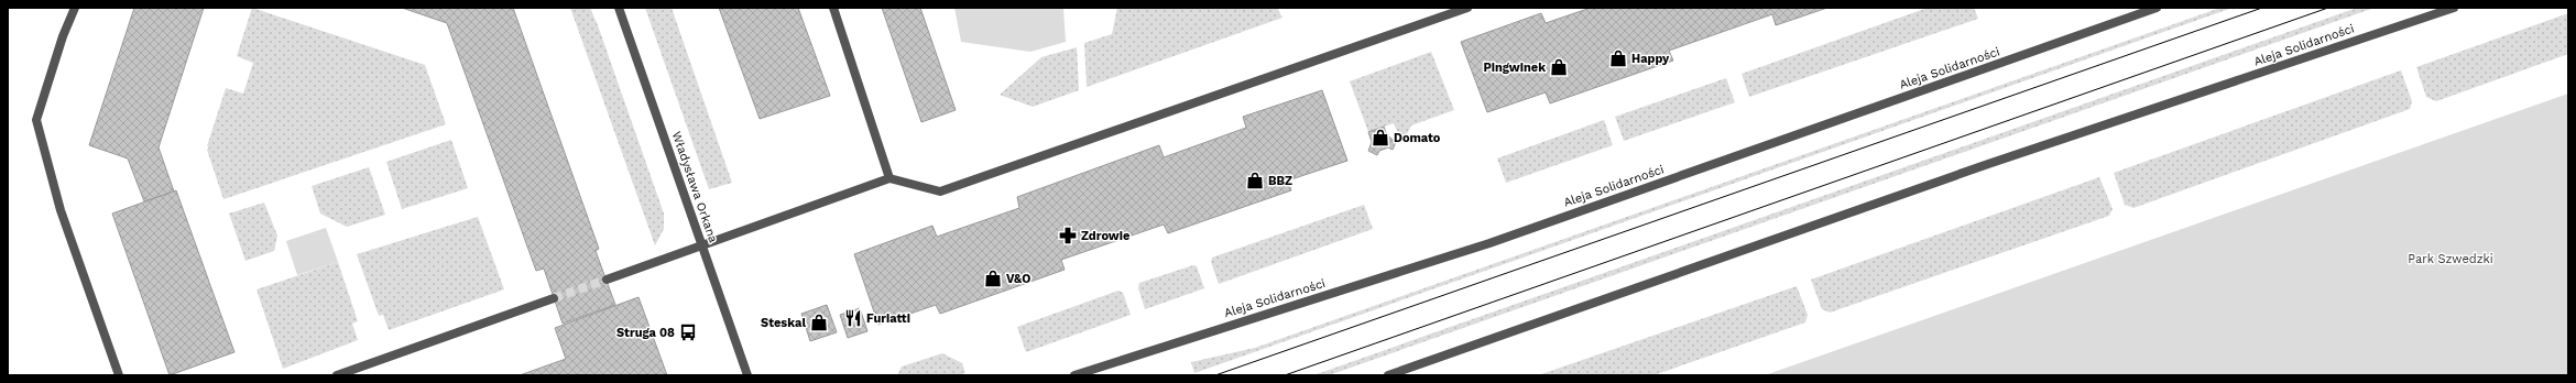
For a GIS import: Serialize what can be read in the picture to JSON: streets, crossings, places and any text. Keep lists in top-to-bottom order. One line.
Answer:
{"streets":{"street":["Aleja Solidarności","Władysława Orkana"]},"parks":["Park Szwedzki"],"places":{"shop":["Happy","Pingwinek","Domato","BBZ","V&O","Steskal"],"pharmacy":["Zdrowie"],"restaurant":["Furiatti"],"bus stop":["Struga 08"]}}
